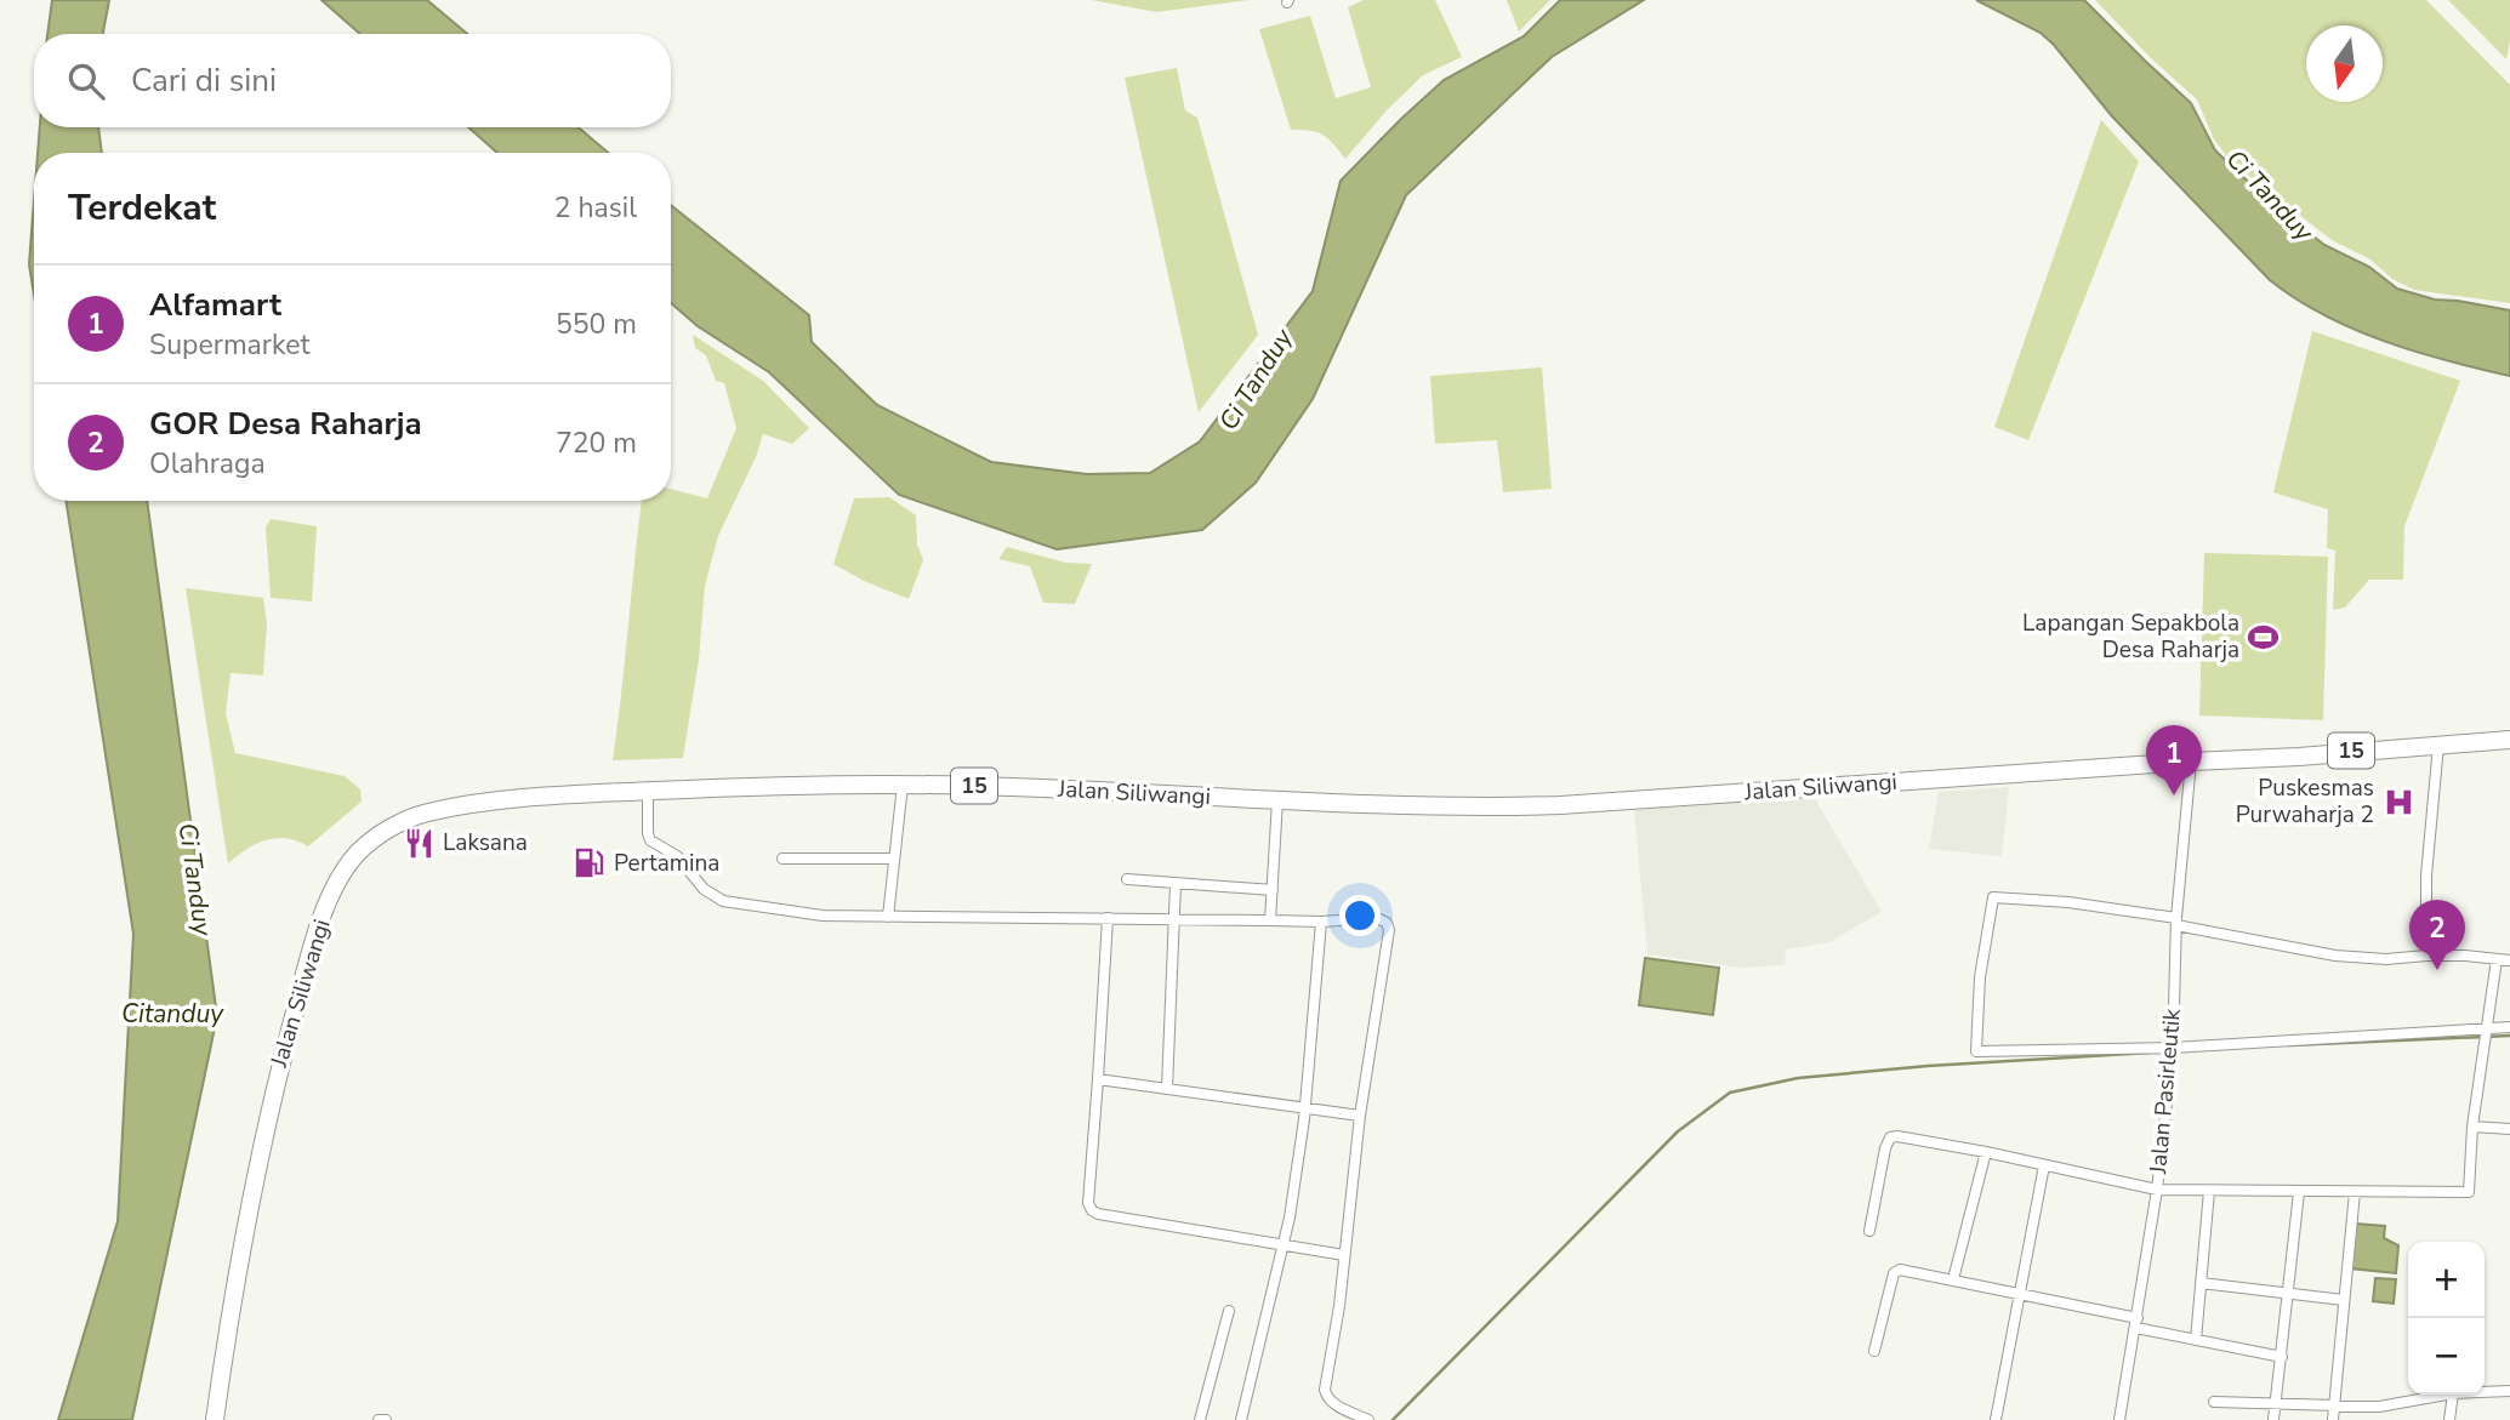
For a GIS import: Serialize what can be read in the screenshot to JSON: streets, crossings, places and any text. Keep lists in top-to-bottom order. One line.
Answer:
{"streets":{"highway":["15","Jalan Siliwangi"],"street":["Jalan Pasirleutik"]},"crossings":[["Jalan Siliwangi","Jalan Pasirleutik"]],"water":["Ci Tanduy","Citanduy"],"places":{"sports":["Lapangan Sepakbola Desa Raharja"],"hospital":["Puskesmas Purwaharja 2"],"restaurant":["Laksana"],"fuel station":["Pertamina"]},"north":"bottom","page":{"search":"Cari di sini","heading":["Terdekat","2 hasil"],"list":[{"mark":"1","name":"Alfamart","note":"Supermarket","value":"550 m"},{"mark":"2","name":"GOR Desa Raharja","note":"Olahraga","value":"720 m"}],"pins":["1","2"],"map_buttons":["+","−"]}}
